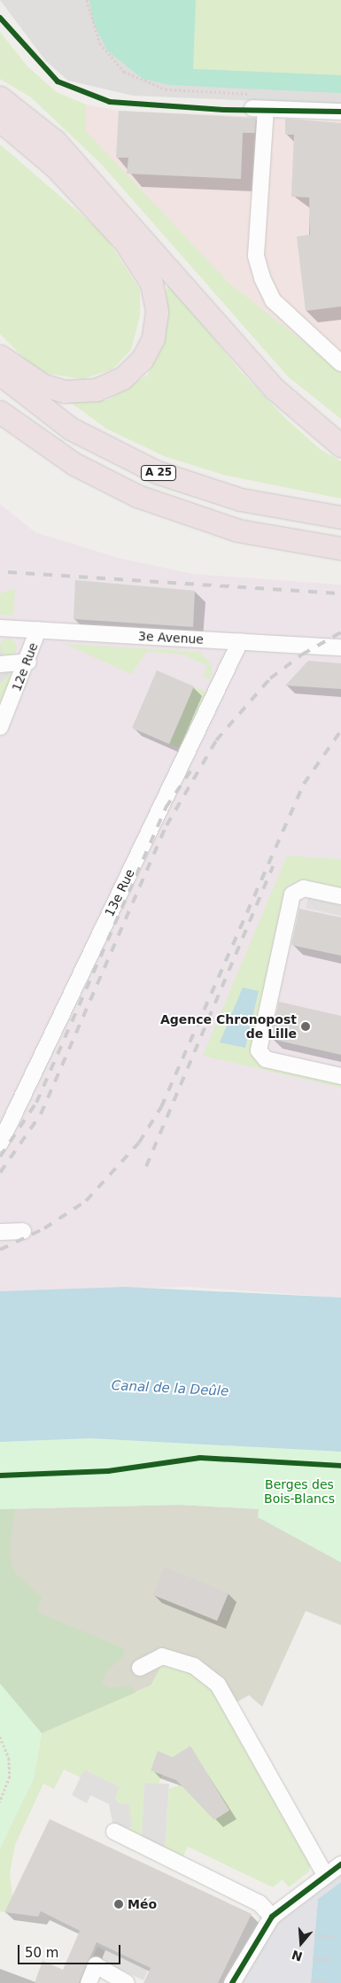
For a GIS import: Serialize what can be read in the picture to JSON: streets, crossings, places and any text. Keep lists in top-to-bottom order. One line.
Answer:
{"streets":{"highway":["A 25"],"street":["3e Avenue","12e Rue","13e Rue"]},"crossings":[["3e Avenue","12e Rue"],["3e Avenue","13e Rue"]],"water":["Canal de la Deûle"],"parks":["Berges des Bois-Blancs"],"places":["Agence Chronopost de Lille","Méo"],"scale_bar":"50 m","north":"bottom"}
